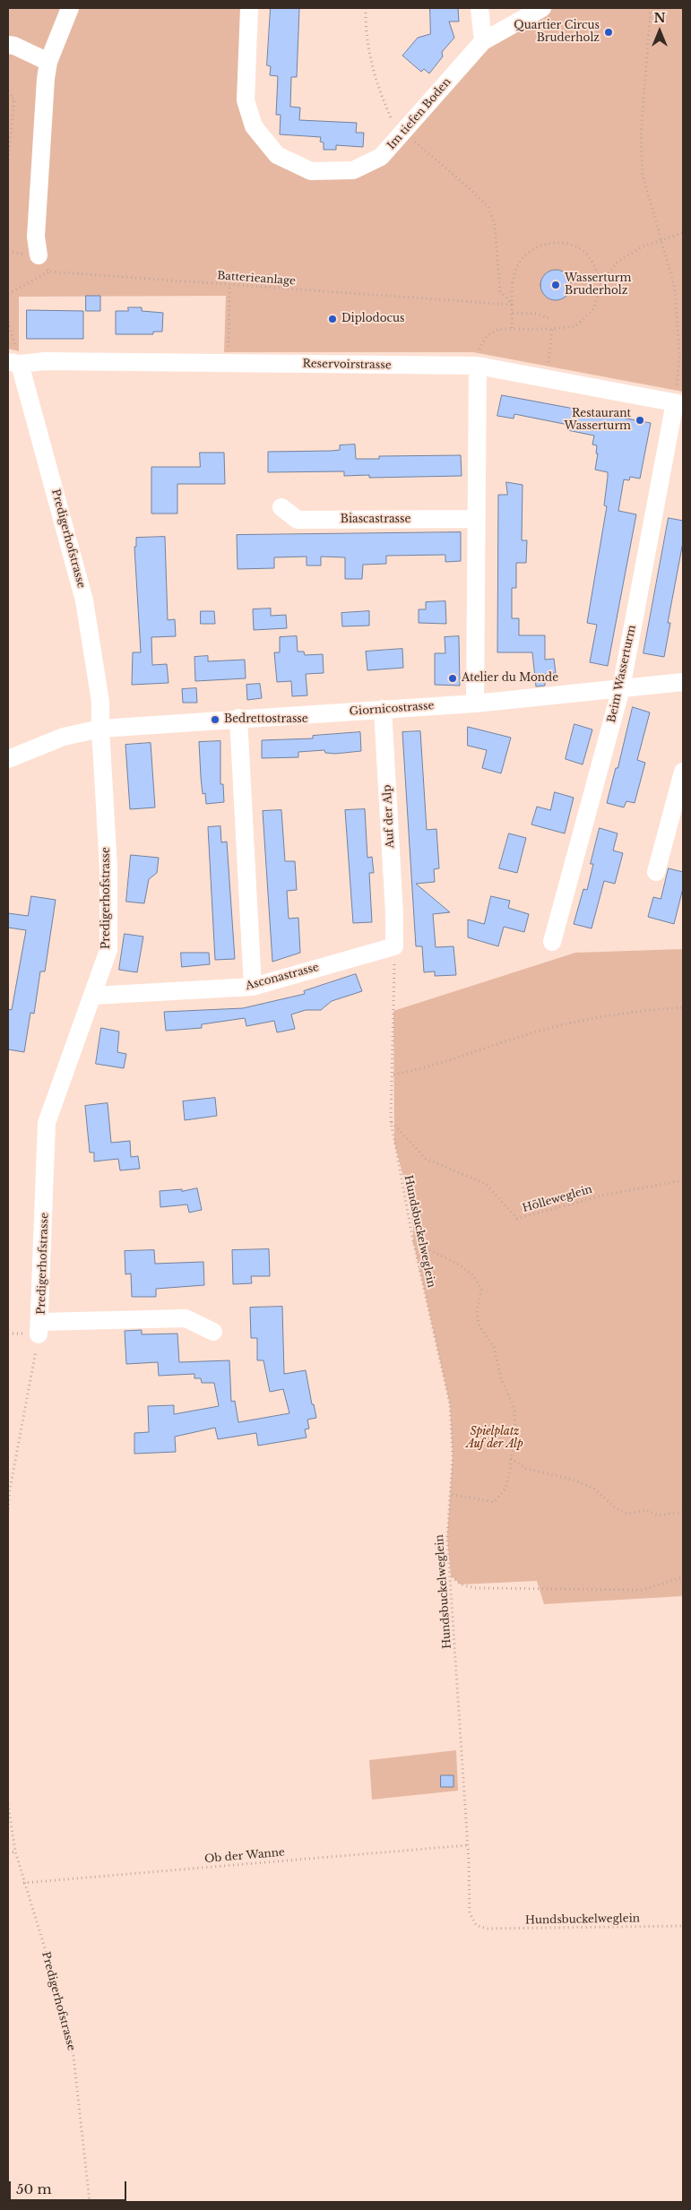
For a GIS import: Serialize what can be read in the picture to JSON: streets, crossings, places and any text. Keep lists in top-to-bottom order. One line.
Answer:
{"streets":{"street":["Im tiefen Boden","Reservoirstrasse","Biascastrasse","Predigerhofstrasse","Beim Wasserturm","Giornicostrasse","Auf der Alp","Asconastrasse"],"path":["Batterieanlage","Hölleweglein","Hundsbuckelweglein","Ob der Wanne"]},"crossings":[["Reservoirstrasse","Predigerhofstrasse"],["Reservoirstrasse","Beim Wasserturm"],["Predigerhofstrasse","Giornicostrasse"],["Predigerhofstrasse","Asconastrasse"],["Predigerhofstrasse","Ob der Wanne"],["Beim Wasserturm","Giornicostrasse"],["Giornicostrasse","Auf der Alp"],["Auf der Alp","Asconastrasse"],["Auf der Alp","Hundsbuckelweglein"],["Asconastrasse","Hundsbuckelweglein"],["Hölleweglein","Hundsbuckelweglein"],["Hundsbuckelweglein","Ob der Wanne"]],"parks":["Spielplatz Auf der Alp"],"places":["Quartier Circus Bruderholz","Wasserturm Bruderholz","Diplodocus","Restaurant Wasserturm","Atelier du Monde","Bedrettostrasse"],"scale_bar":"50 m","north":"top"}
